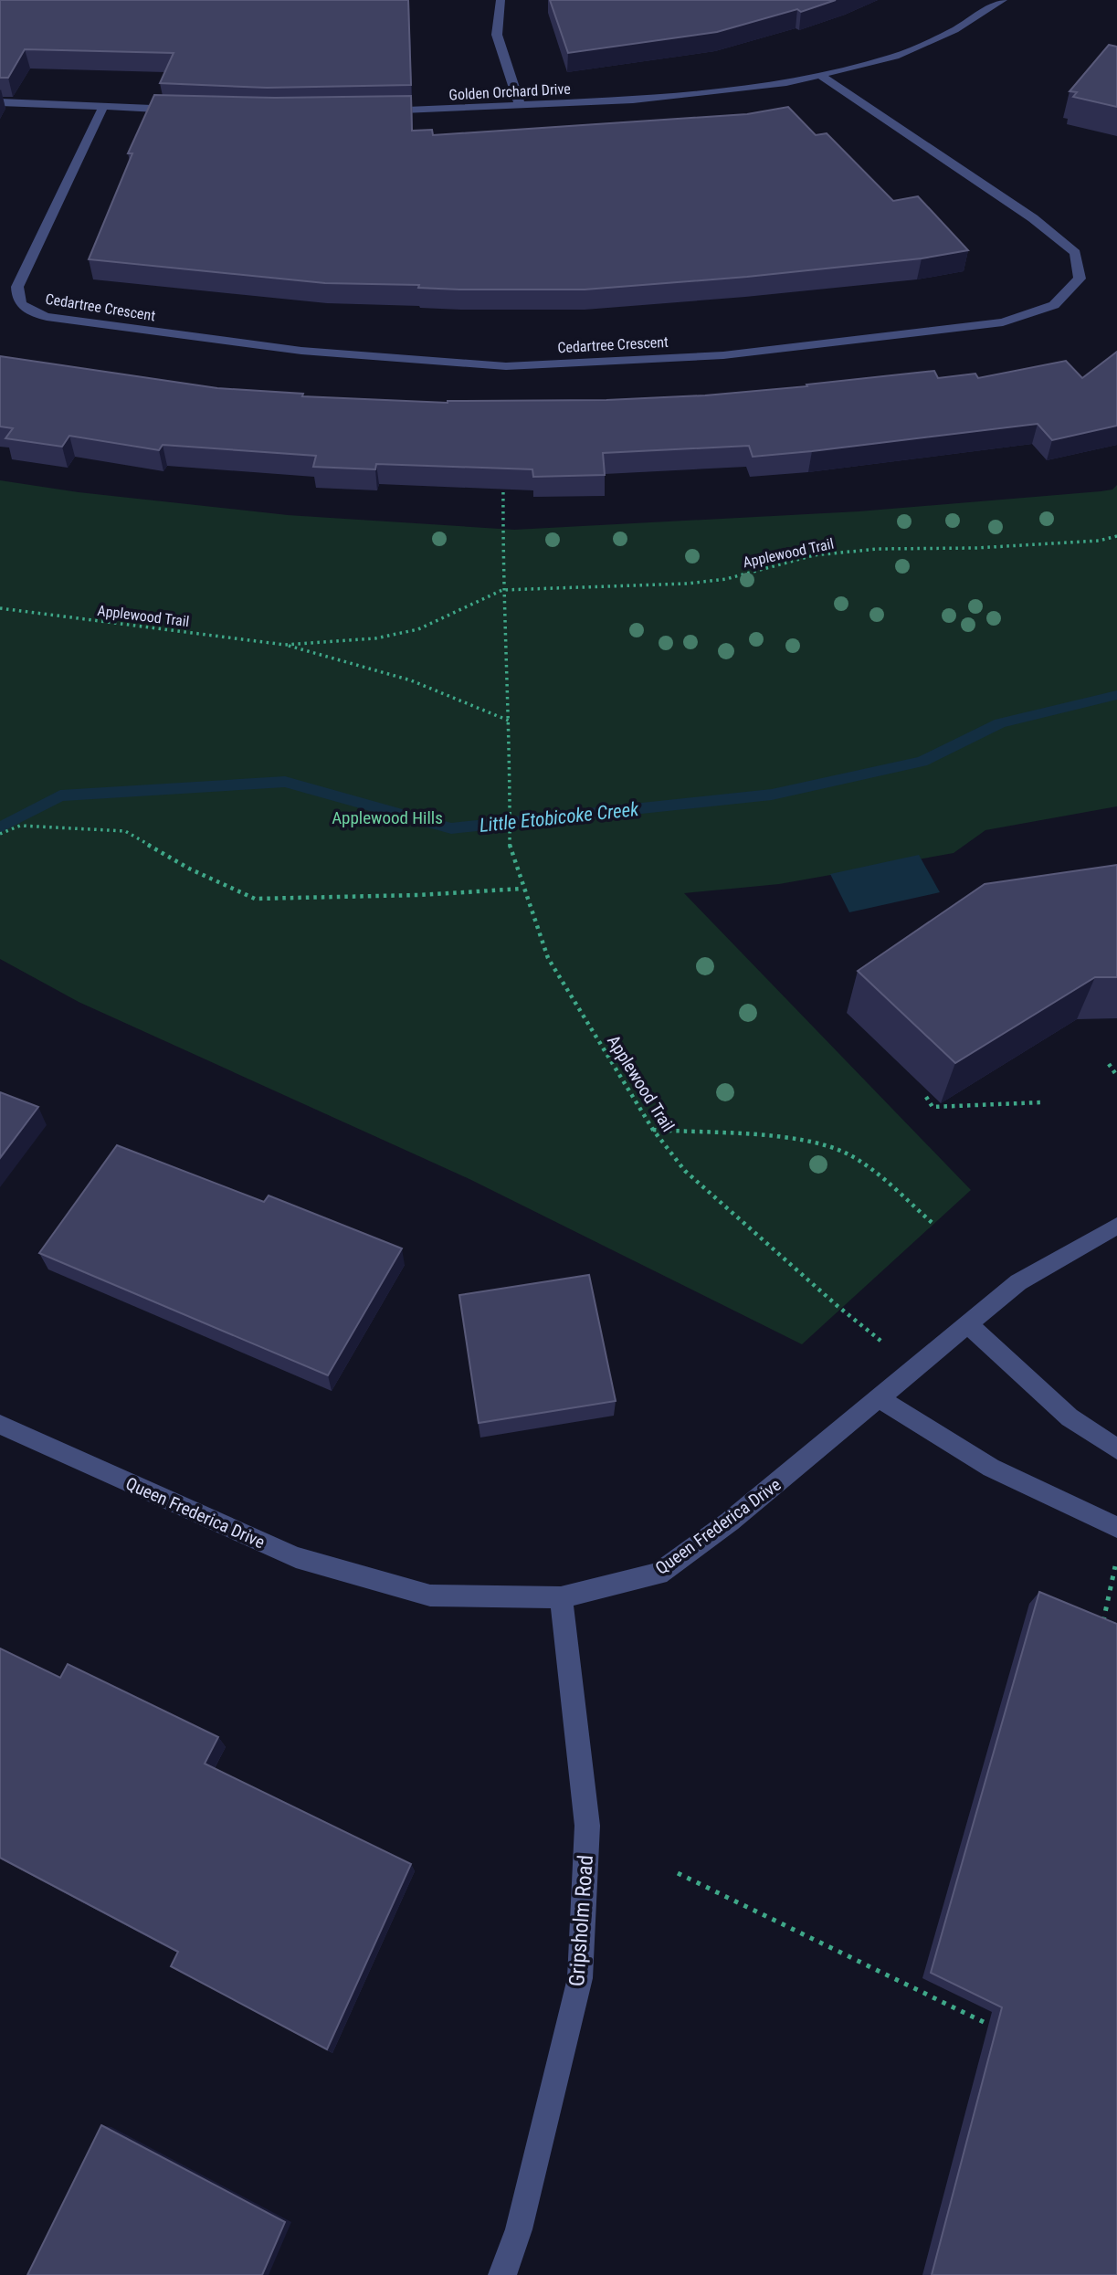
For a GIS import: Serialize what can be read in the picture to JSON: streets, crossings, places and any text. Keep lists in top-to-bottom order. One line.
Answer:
{"streets":{"street":["Golden Orchard Drive","Cedartree Crescent","Queen Frederica Drive","Gripsholm Road"],"path":["Applewood Trail"]},"crossings":[["Golden Orchard Drive","Cedartree Crescent"],["Applewood Trail","Queen Frederica Drive"],["Queen Frederica Drive","Gripsholm Road"]],"water":["Little Etobicoke Creek"],"parks":["Applewood Hills"]}
